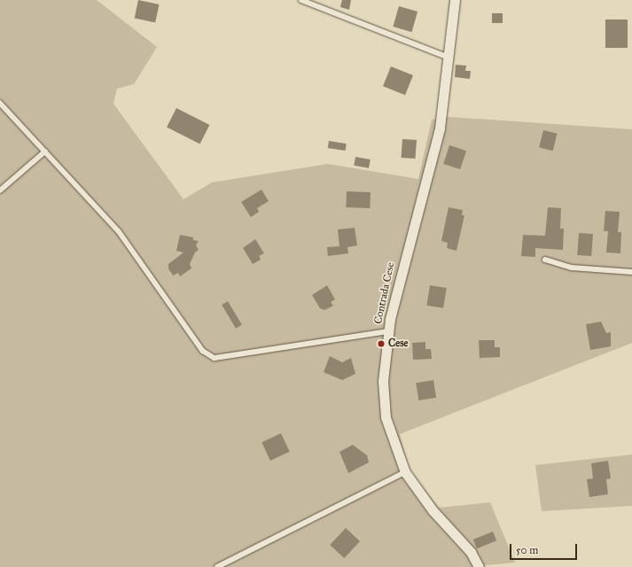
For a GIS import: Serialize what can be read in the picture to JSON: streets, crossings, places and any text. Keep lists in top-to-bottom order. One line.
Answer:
{"streets":{"street":["Contrada Cese"]},"places":["Cese"],"scale_bar":"50 m"}
